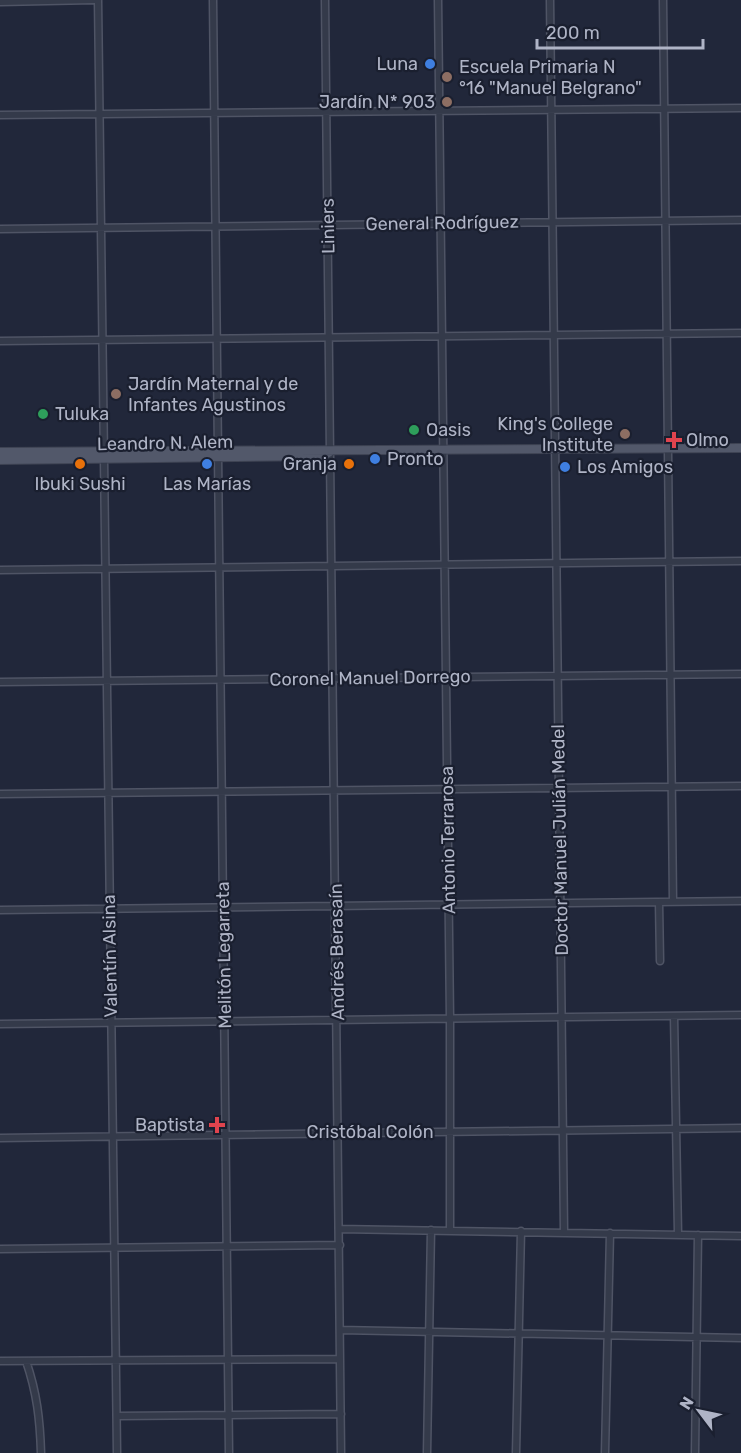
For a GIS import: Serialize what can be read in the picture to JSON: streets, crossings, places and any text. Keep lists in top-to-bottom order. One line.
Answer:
{"streets":{"main road":["Leandro N. Alem"],"street":["General Rodríguez","Liniers","Coronel Manuel Dorrego","Antonio Terrarosa","Doctor Manuel Julián Medel","Andrés Berasaín","Melitón Legarreta","Valentín Alsina","Cristóbal Colón"]},"crossings":[["General Rodríguez","Liniers"],["General Rodríguez","Antonio Terrarosa"],["General Rodríguez","Doctor Manuel Julián Medel"],["General Rodríguez","Melitón Legarreta"],["General Rodríguez","Valentín Alsina"],["Liniers","Leandro N. Alem"],["Liniers","Andrés Berasaín"],["Leandro N. Alem","Antonio Terrarosa"],["Leandro N. Alem","Doctor Manuel Julián Medel"],["Leandro N. Alem","Andrés Berasaín"],["Leandro N. Alem","Melitón Legarreta"],["Leandro N. Alem","Valentín Alsina"],["Coronel Manuel Dorrego","Antonio Terrarosa"],["Coronel Manuel Dorrego","Doctor Manuel Julián Medel"],["Coronel Manuel Dorrego","Andrés Berasaín"],["Coronel Manuel Dorrego","Melitón Legarreta"],["Coronel Manuel Dorrego","Valentín Alsina"],["Antonio Terrarosa","Cristóbal Colón"],["Doctor Manuel Julián Medel","Cristóbal Colón"],["Andrés Berasaín","Cristóbal Colón"],["Melitón Legarreta","Cristóbal Colón"],["Valentín Alsina","Cristóbal Colón"]],"places":{"other":["Luna","Escuela Primaria N °16 \"Manuel Belgrano\"","Jardín N* 903","Jardín Maternal y de Infantes Agustinos","Tuluka","Oasis","King's College Institute","Pronto","Ibuki Sushi","Las Marías","Granja","Los Amigos"],"health":["Olmo","Baptista"]},"scale_bar":"200 m","north":"top left"}
